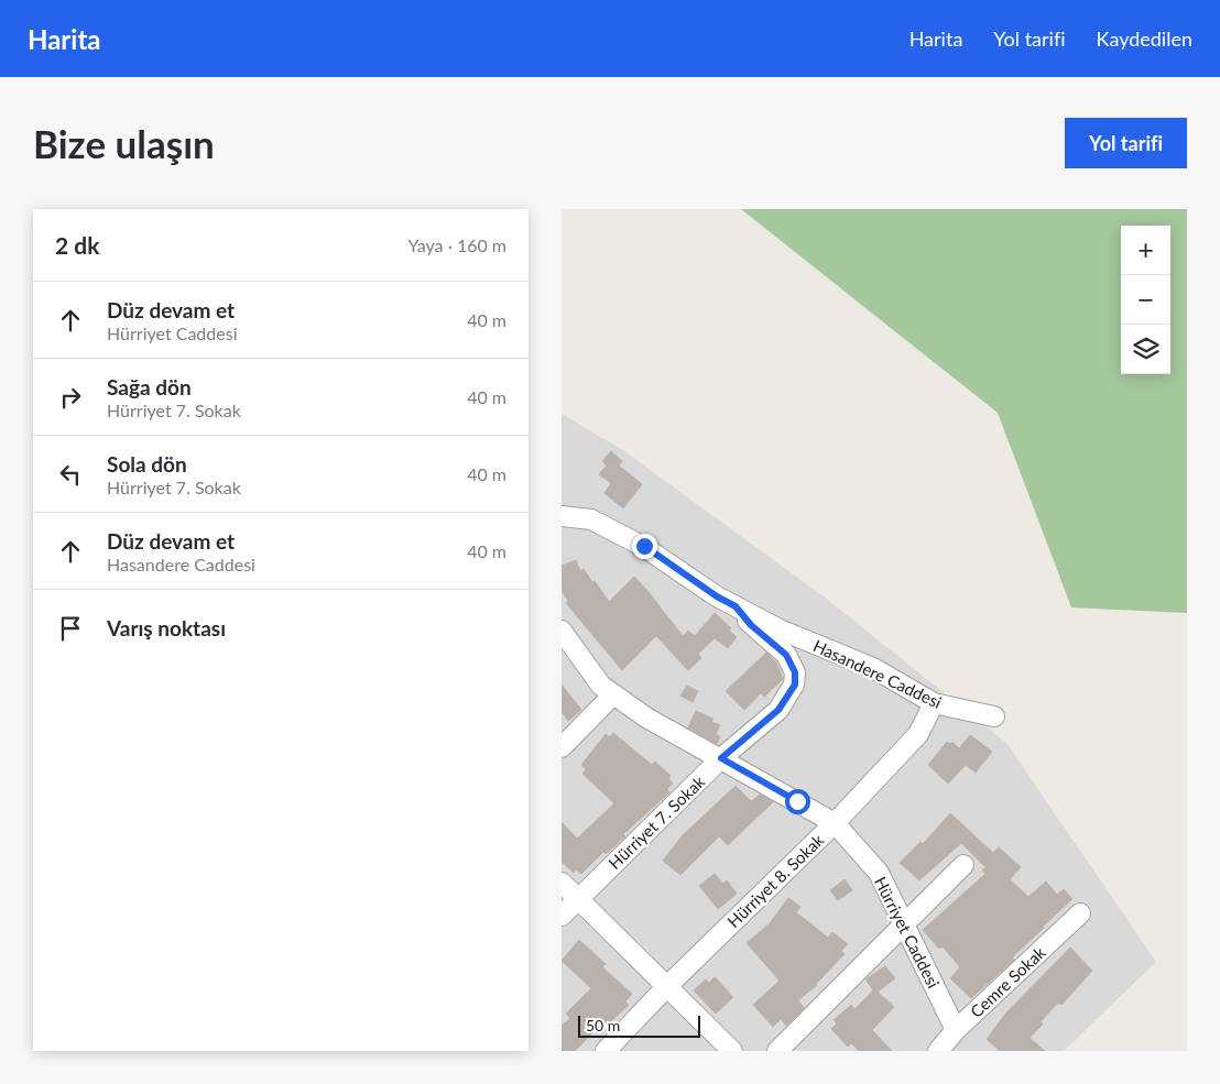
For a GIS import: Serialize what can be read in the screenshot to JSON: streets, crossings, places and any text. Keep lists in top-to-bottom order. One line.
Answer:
{"streets":{"street":["Hasandere Caddesi","Hürriyet 7. Sokak","Hürriyet 8. Sokak","Hürriyet Caddesi","Cemre Sokak"]},"crossings":[["Hasandere Caddesi","Hürriyet 7. Sokak"],["Hasandere Caddesi","Hürriyet 8. Sokak"],["Hürriyet 7. Sokak","Hürriyet Caddesi"],["Hürriyet 8. Sokak","Hürriyet Caddesi"],["Hürriyet Caddesi","Cemre Sokak"]],"scale_bar":"50 m","page":{"header":"Harita","nav":["Harita","Yol tarifi","Kaydedilen"],"buttons":"Yol tarifi","title":"Bize ulaşın","heading":["2 dk","Yaya · 160 m"],"map_buttons":["+","−"],"list":[["Düz devam et","Hürriyet Caddesi","40 m"],["Sağa dön","Hürriyet 7. Sokak","40 m"],["Sola dön","Hürriyet 7. Sokak","40 m"],["Düz devam et","Hasandere Caddesi","40 m"],"Varış noktası"],"scale":"50 m"}}
